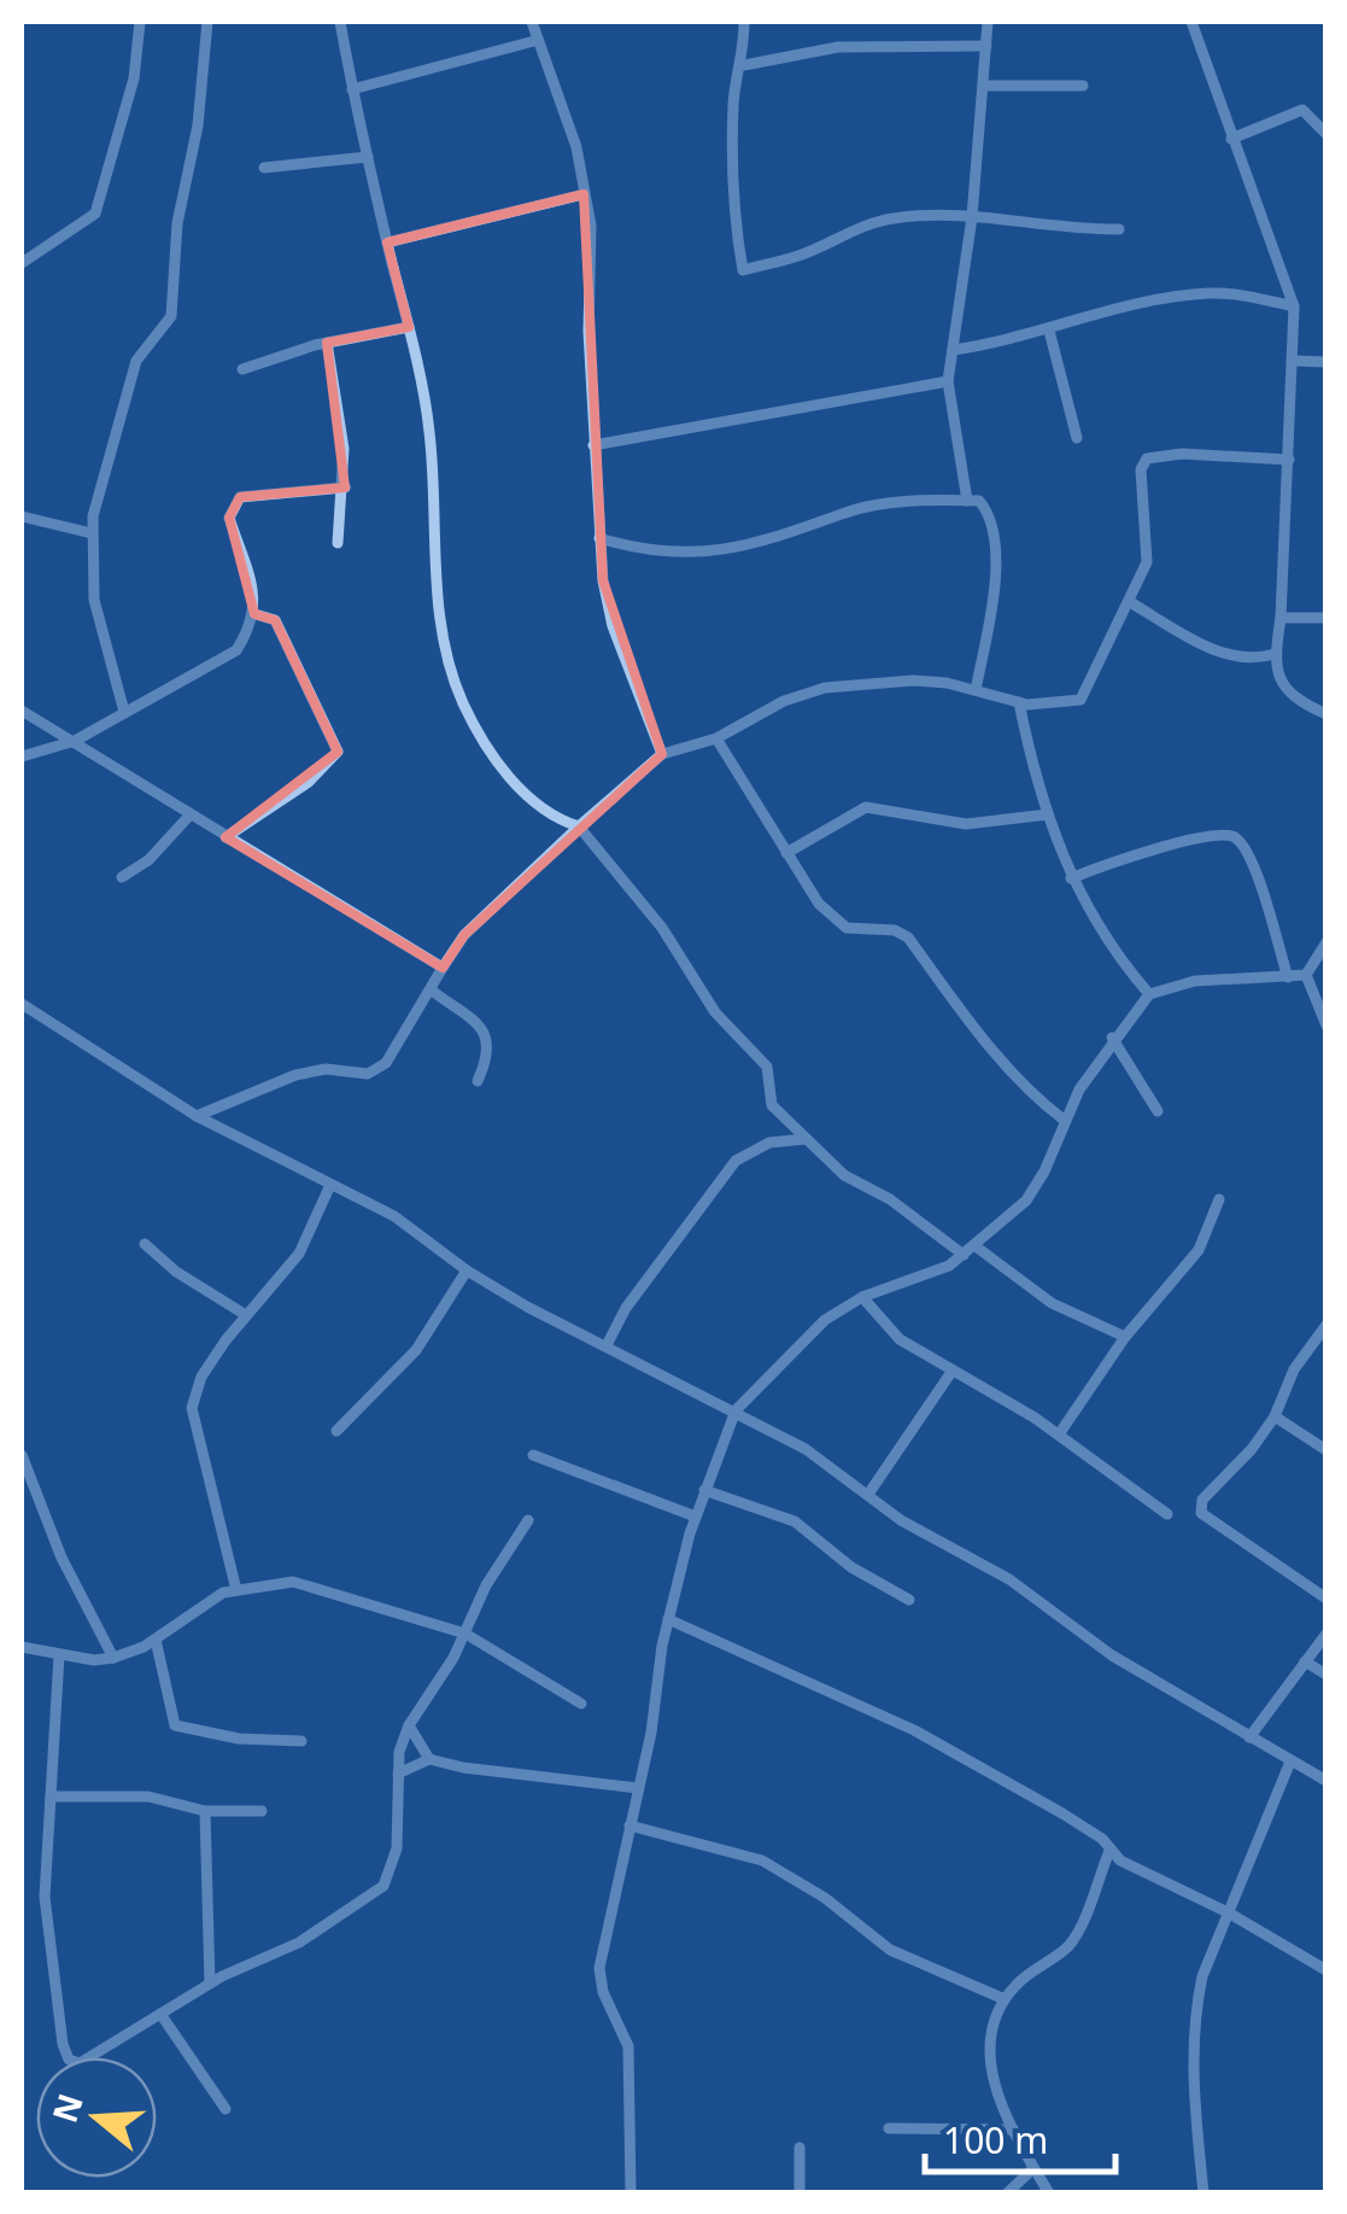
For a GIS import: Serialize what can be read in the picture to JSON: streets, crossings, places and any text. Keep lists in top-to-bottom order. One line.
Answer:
{"scale_bar":"100 m","north":"left"}
